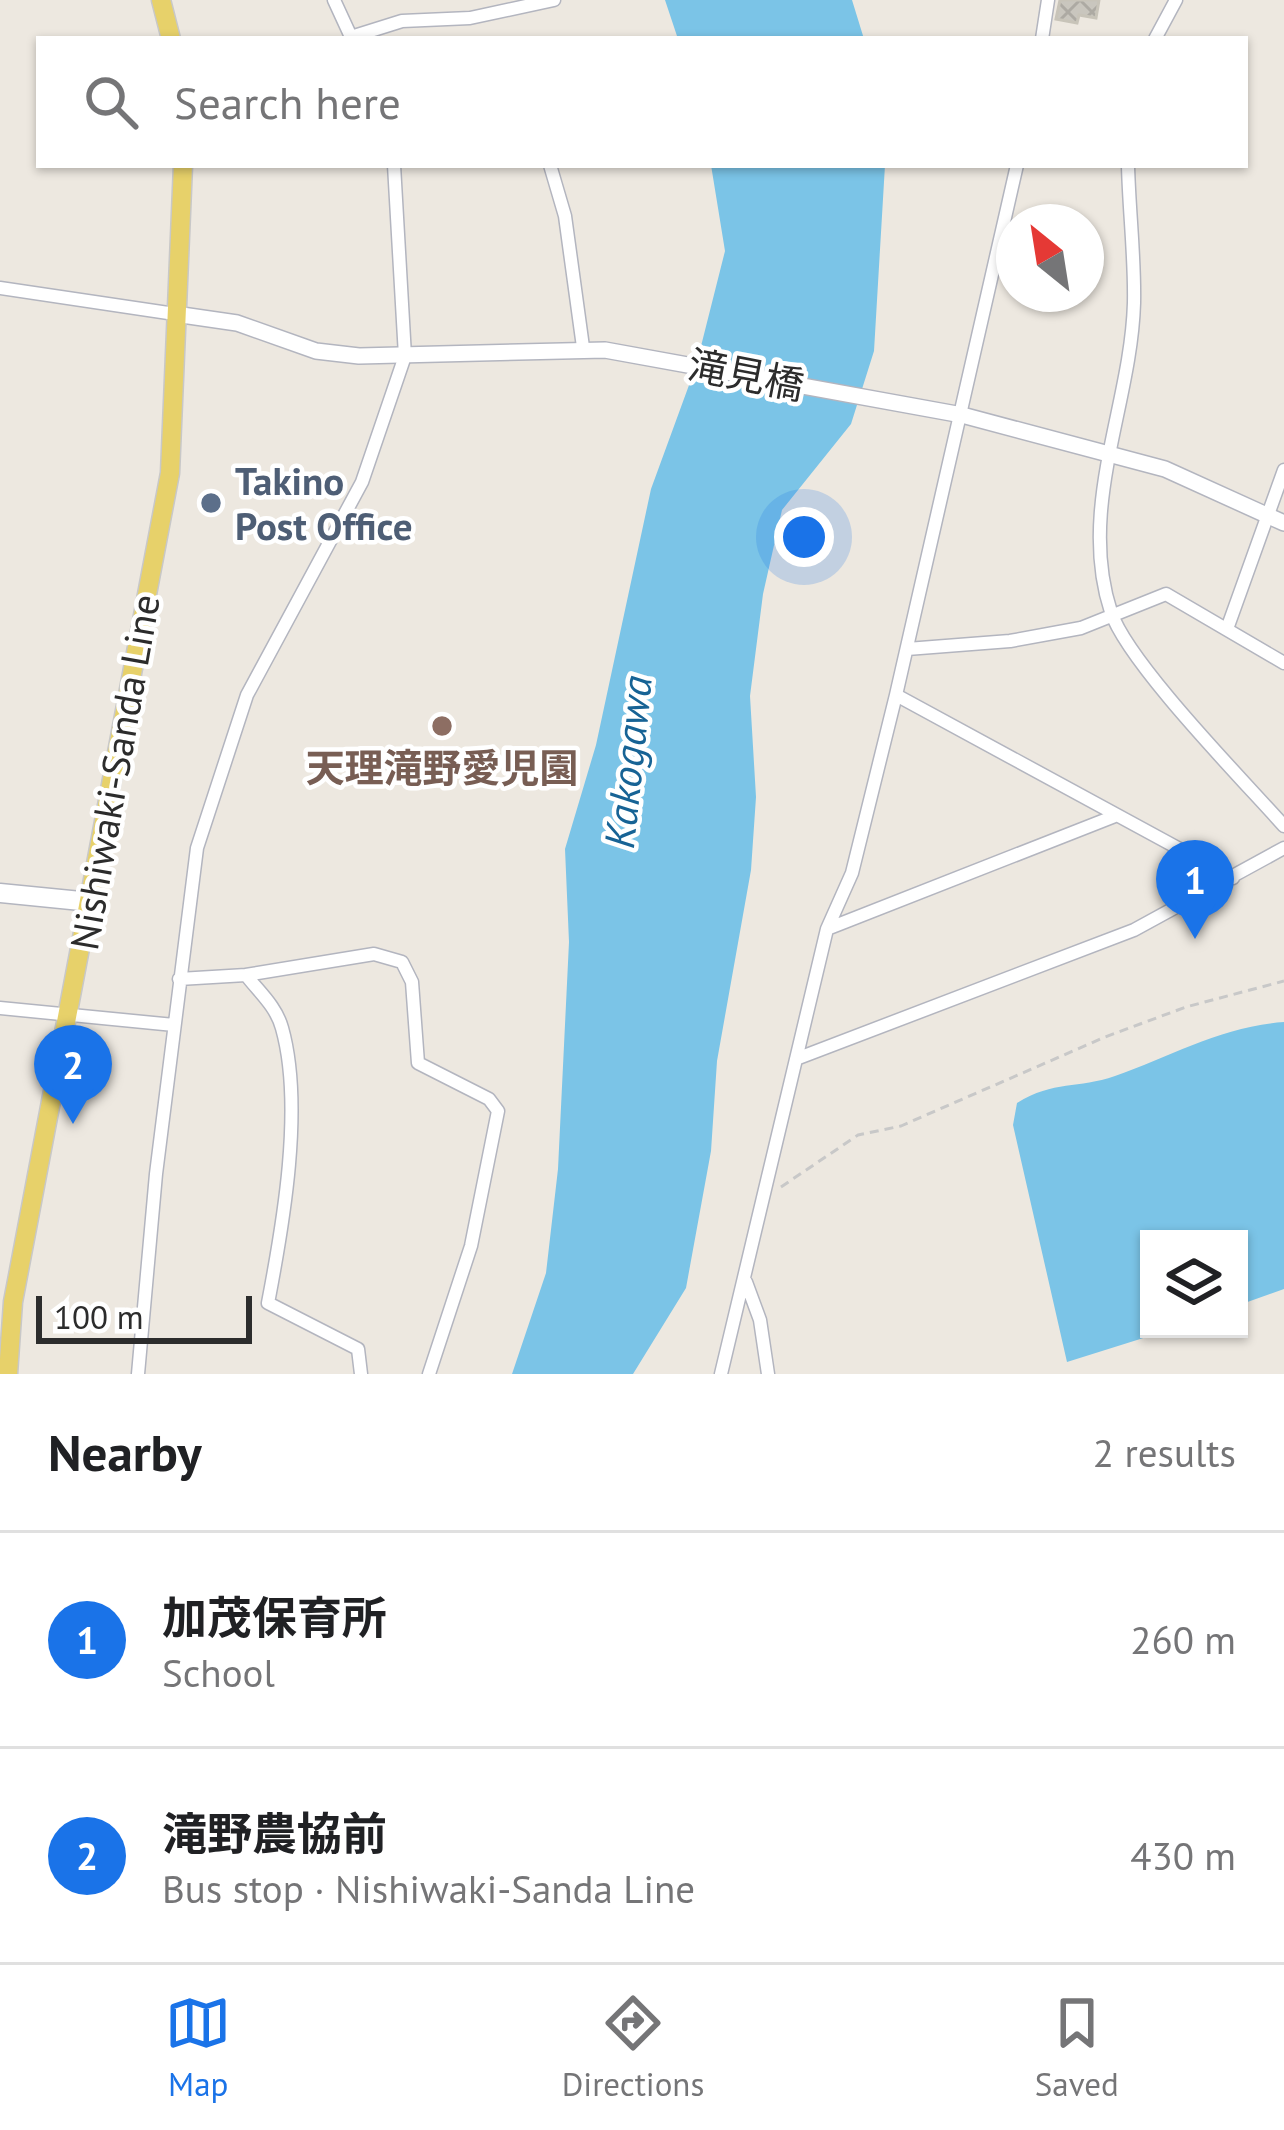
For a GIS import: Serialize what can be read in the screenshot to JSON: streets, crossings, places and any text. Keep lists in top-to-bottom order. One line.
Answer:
{"streets":{"main road":["Nishiwaki-Sanda Line"],"street":["滝見橋"]},"crossings":[["滝見橋","Nishiwaki-Sanda Line"]],"water":["Kakogawa"],"places":["Takino Post Office","天理滝野愛児園"],"scale_bar":"100 m","north":"top left","page":{"search":"Search here","pins":["1","2"],"scale":"100 m","heading":["Nearby","2 results"],"list":[{"mark":"1","name":"加茂保育所","note":"School","value":"260 m"},{"mark":"2","name":"滝野農協前","note":"Bus stop · Nishiwaki-Sanda Line","value":"430 m"}],"nav":["Map","Directions","Saved"]}}
